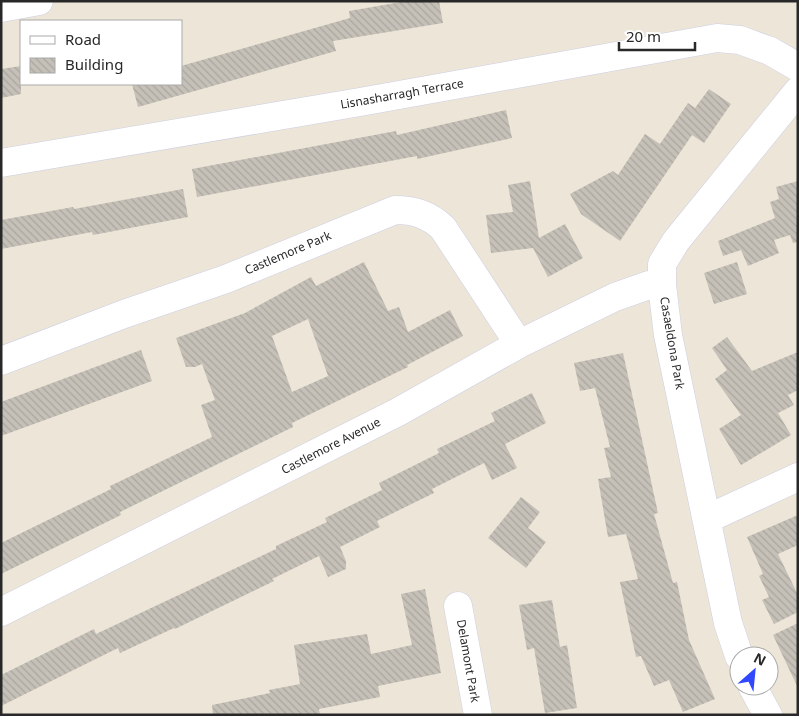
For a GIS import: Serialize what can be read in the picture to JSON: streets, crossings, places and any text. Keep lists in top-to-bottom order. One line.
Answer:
{"streets":{"street":["Lisnasharragh Terrace","Castlemore Park","Casaeldona Park","Castlemore Avenue","Delamont Park"]},"crossings":[["Castlemore Park","Castlemore Avenue"],["Casaeldona Park","Castlemore Avenue"]],"legend":["Road","Building"],"scale_bar":"20 m","north":"top right"}
